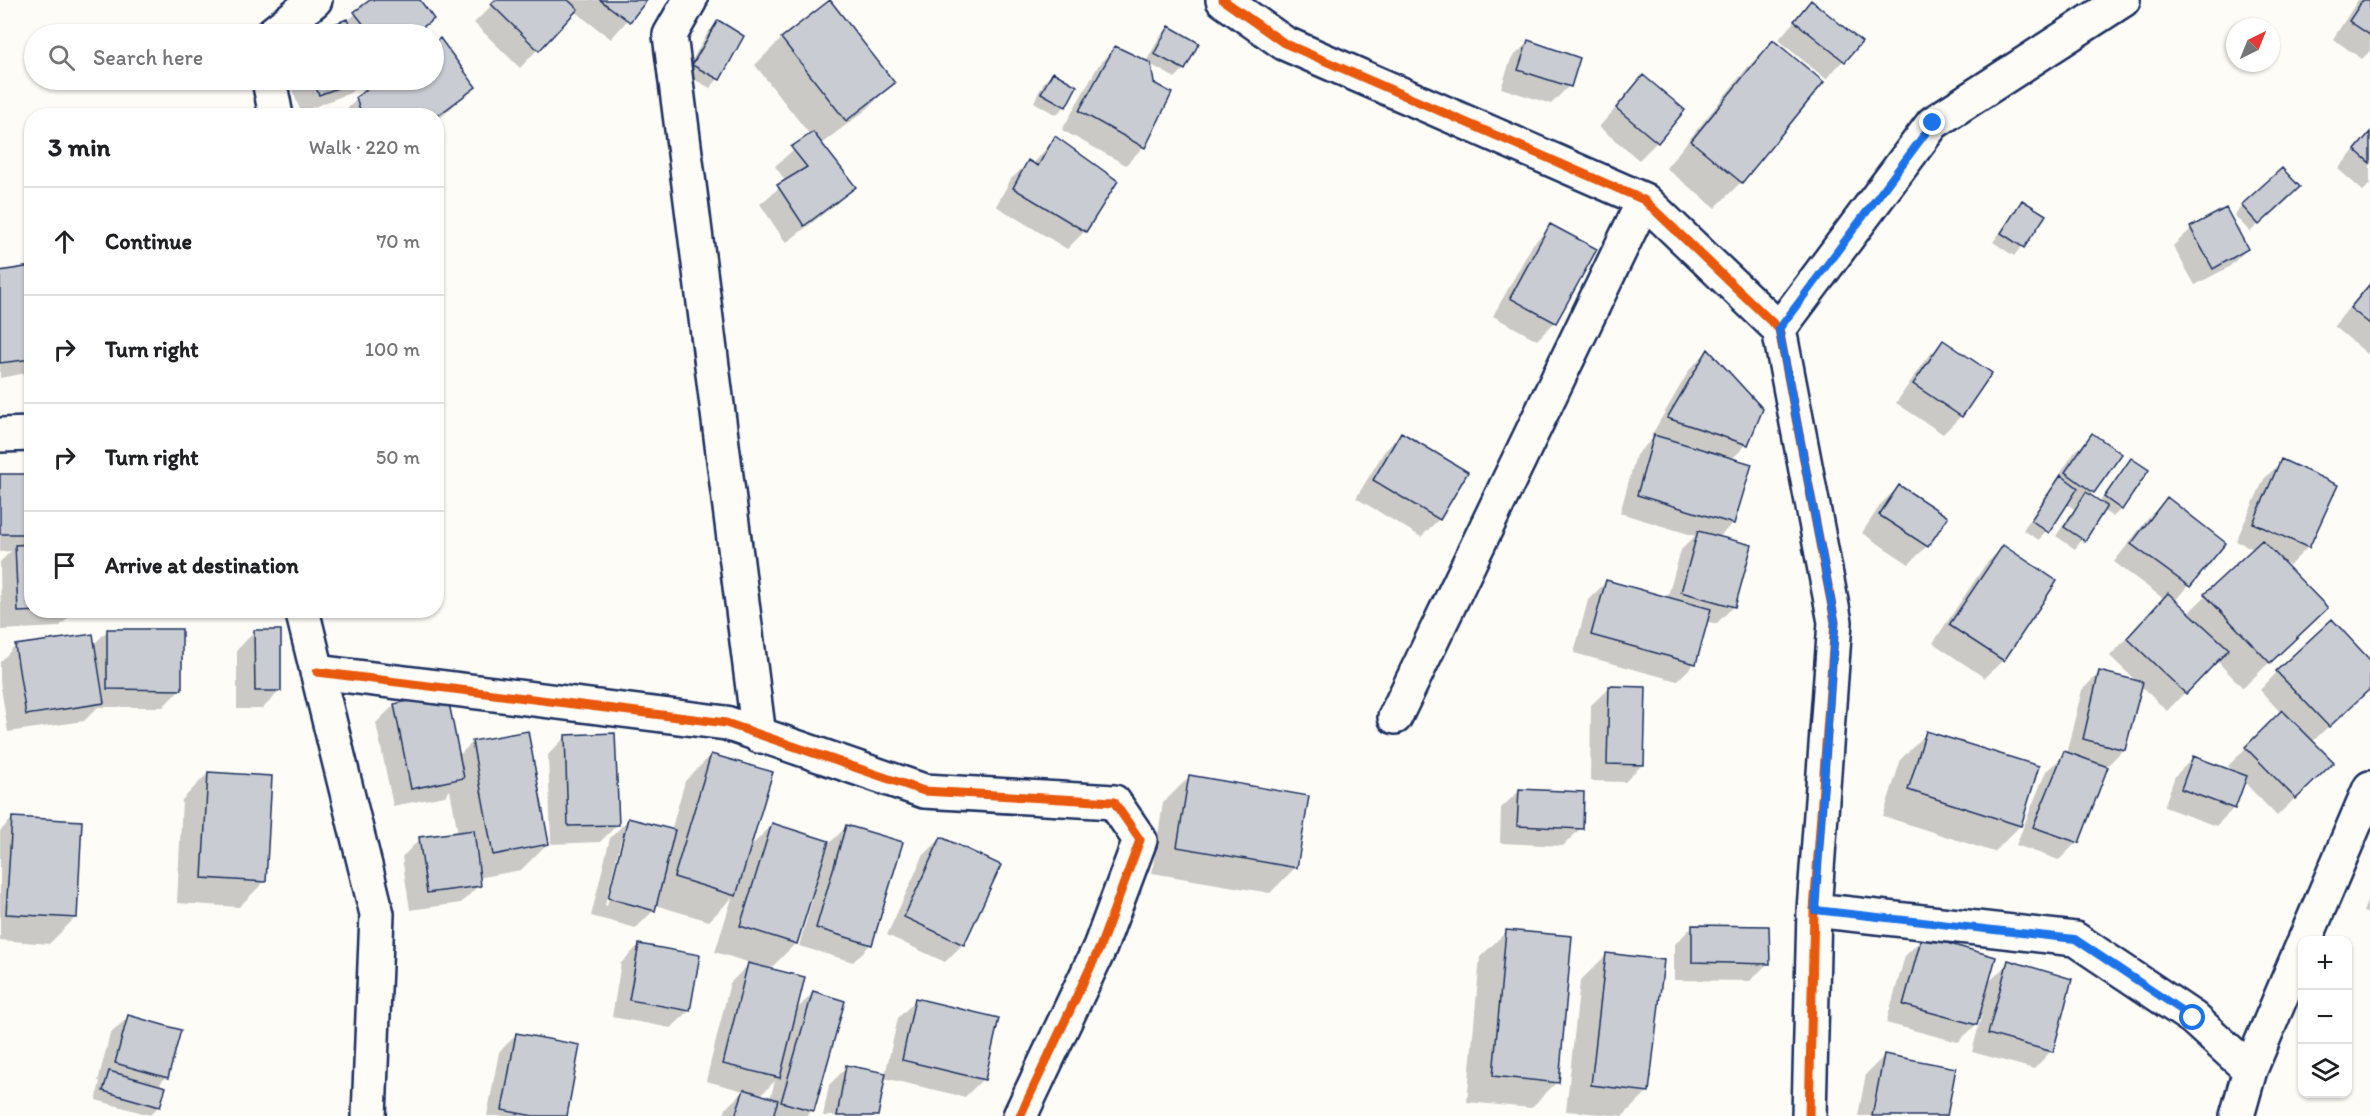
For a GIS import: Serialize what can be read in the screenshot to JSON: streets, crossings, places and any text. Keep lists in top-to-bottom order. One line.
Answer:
{"north":"top right","page":{"search":"Search here","heading":["3 min","Walk · 220 m"],"list":[["Continue","70 m"],["Turn right","100 m"],["Turn right","50 m"],"Arrive at destination"],"map_buttons":["+","−"]}}
